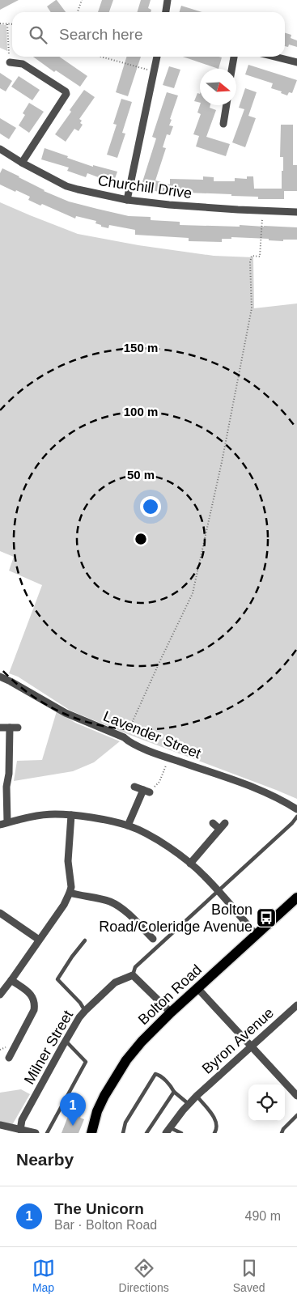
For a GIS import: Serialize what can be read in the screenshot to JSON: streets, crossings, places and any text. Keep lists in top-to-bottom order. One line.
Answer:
{"streets":{"main road":["Bolton Road"],"street":["Churchill Drive","Lavender Street","Byron Avenue","Milner Street"]},"places":{"bus stop":["Bolton Road/Coleridge Avenue"]},"north":"right","page":{"search":"Search here","pins":"1","heading":"Nearby","list":[{"mark":"1","name":"The Unicorn","note":"Bar · Bolton Road","value":"490 m"}],"nav":["Map","Directions","Saved"]},"rings":["150 m","100 m","50 m"]}
